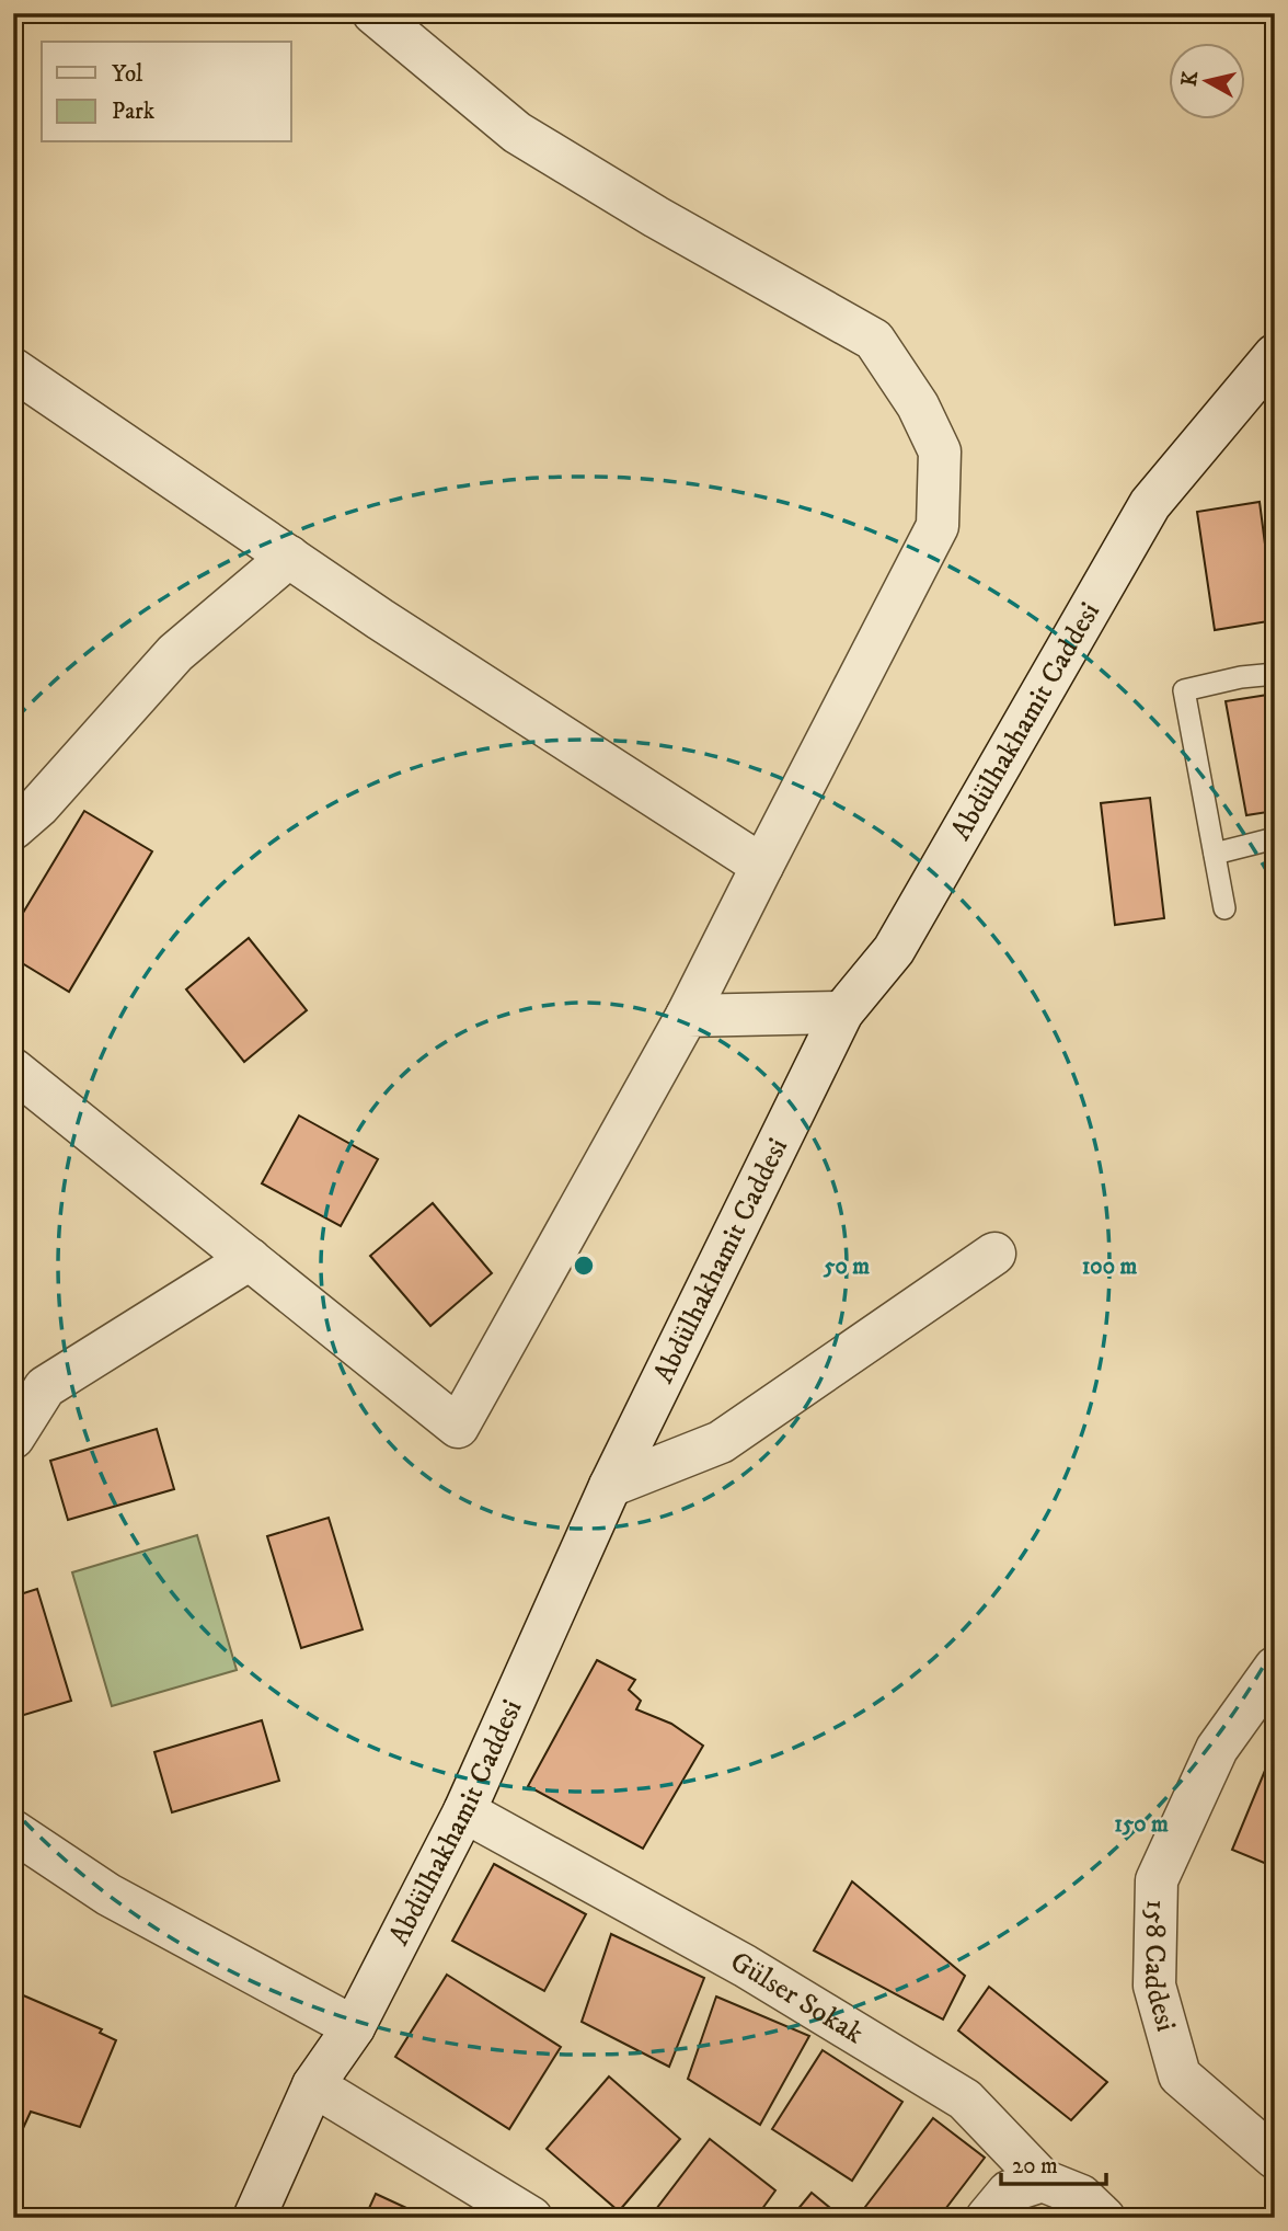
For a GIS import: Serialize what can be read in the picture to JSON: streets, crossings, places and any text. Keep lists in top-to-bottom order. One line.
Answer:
{"streets":{"street":["Abdülhakhamit Caddesi","158 Caddesi","Gülser Sokak"]},"crossings":[["Abdülhakhamit Caddesi","Gülser Sokak"]],"legend":["Yol","Park"],"scale_bar":"20 m","north":"left","rings":["50 m","100 m","150 m"]}
